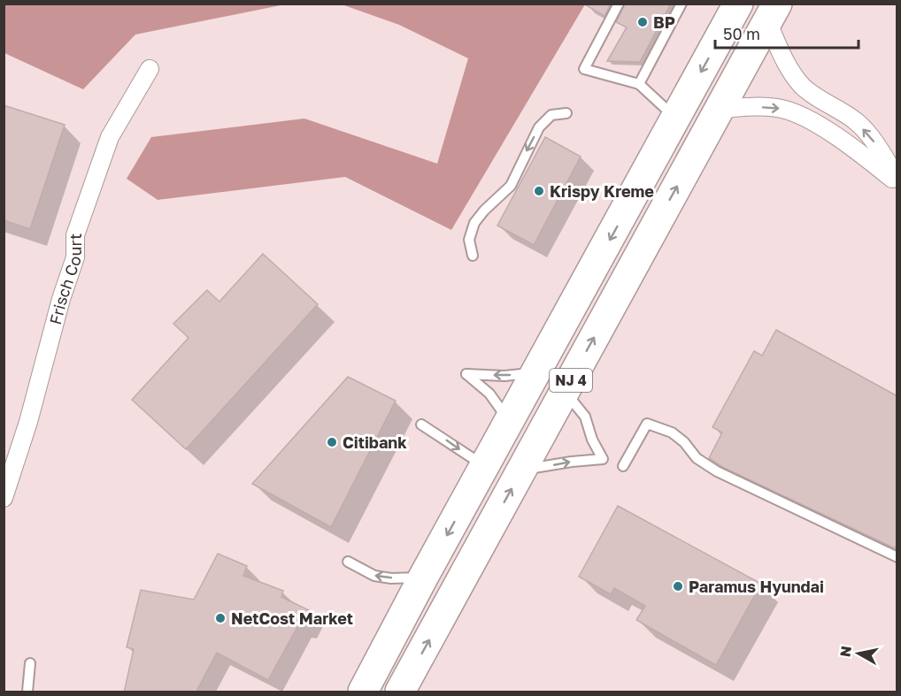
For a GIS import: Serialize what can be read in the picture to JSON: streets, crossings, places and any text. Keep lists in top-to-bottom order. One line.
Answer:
{"streets":{"highway":["NJ 4"],"street":["Frisch Court"]},"places":["BP","Krispy Kreme","Citibank","Paramus Hyundai","NetCost Market"],"scale_bar":"50 m","north":"left"}
